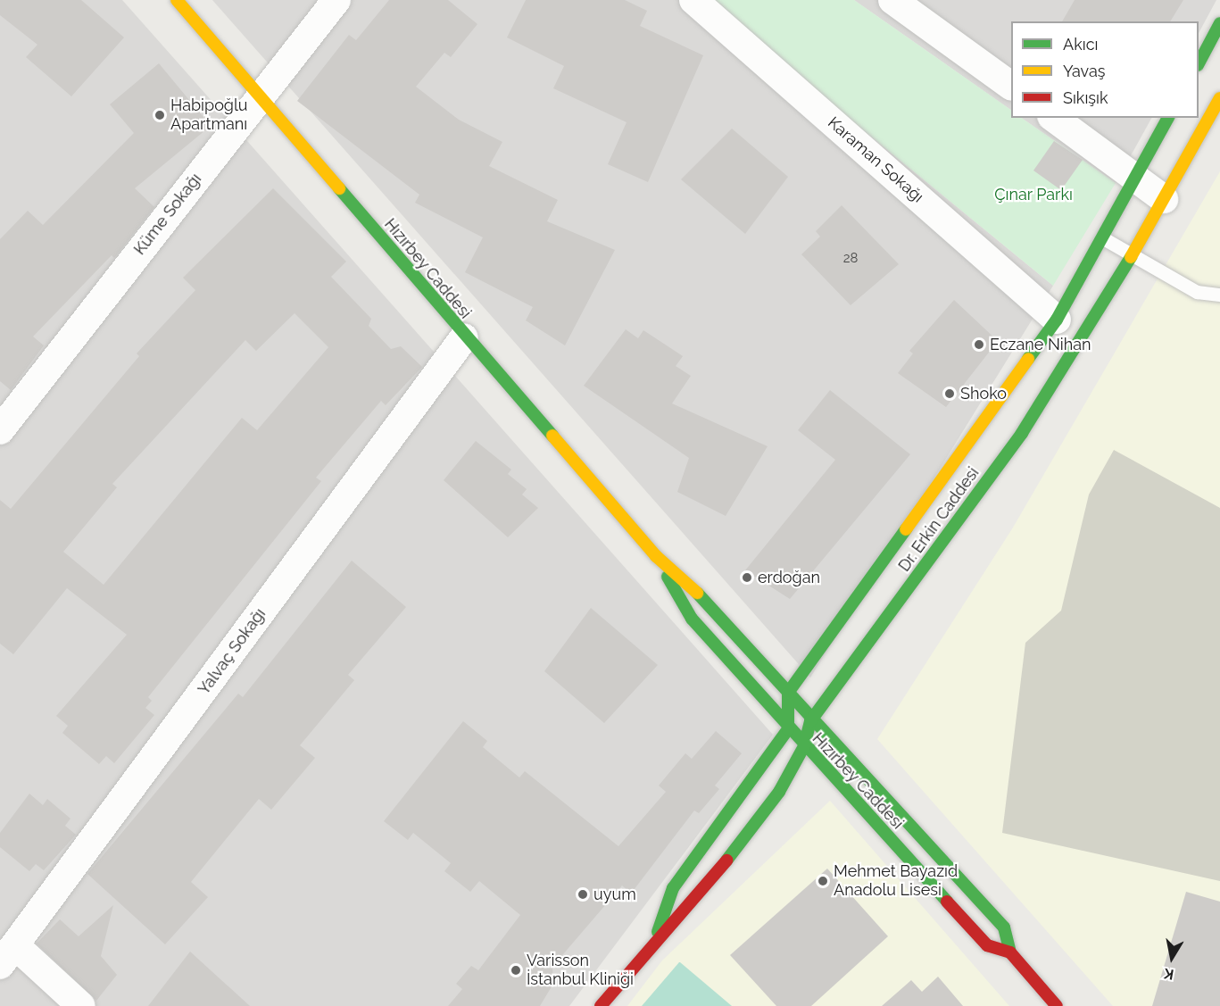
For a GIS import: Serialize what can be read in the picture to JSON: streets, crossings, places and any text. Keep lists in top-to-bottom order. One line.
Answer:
{"streets":{"street":["Karaman Sokağı","Küme Sokağı","Hızırbey Caddesi","Dr. Erkin Caddesi","Yalvaç Sokağı"]},"crossings":[["Karaman Sokağı","Dr. Erkin Caddesi"],["Küme Sokağı","Hızırbey Caddesi"],["Hızırbey Caddesi","Dr. Erkin Caddesi"],["Hızırbey Caddesi","Yalvaç Sokağı"]],"parks":["Çınar Parkı"],"places":["Habipoğlu Apartmanı","Eczane Nihan","Shoko","erdoğan","Mehmet Bayazıd Anadolu Lisesi","uyum","Varisson İstanbul Kliniği"],"house_numbers":["28"],"legend":["Akıcı","Yavaş","Sıkışık"],"north":"bottom"}
